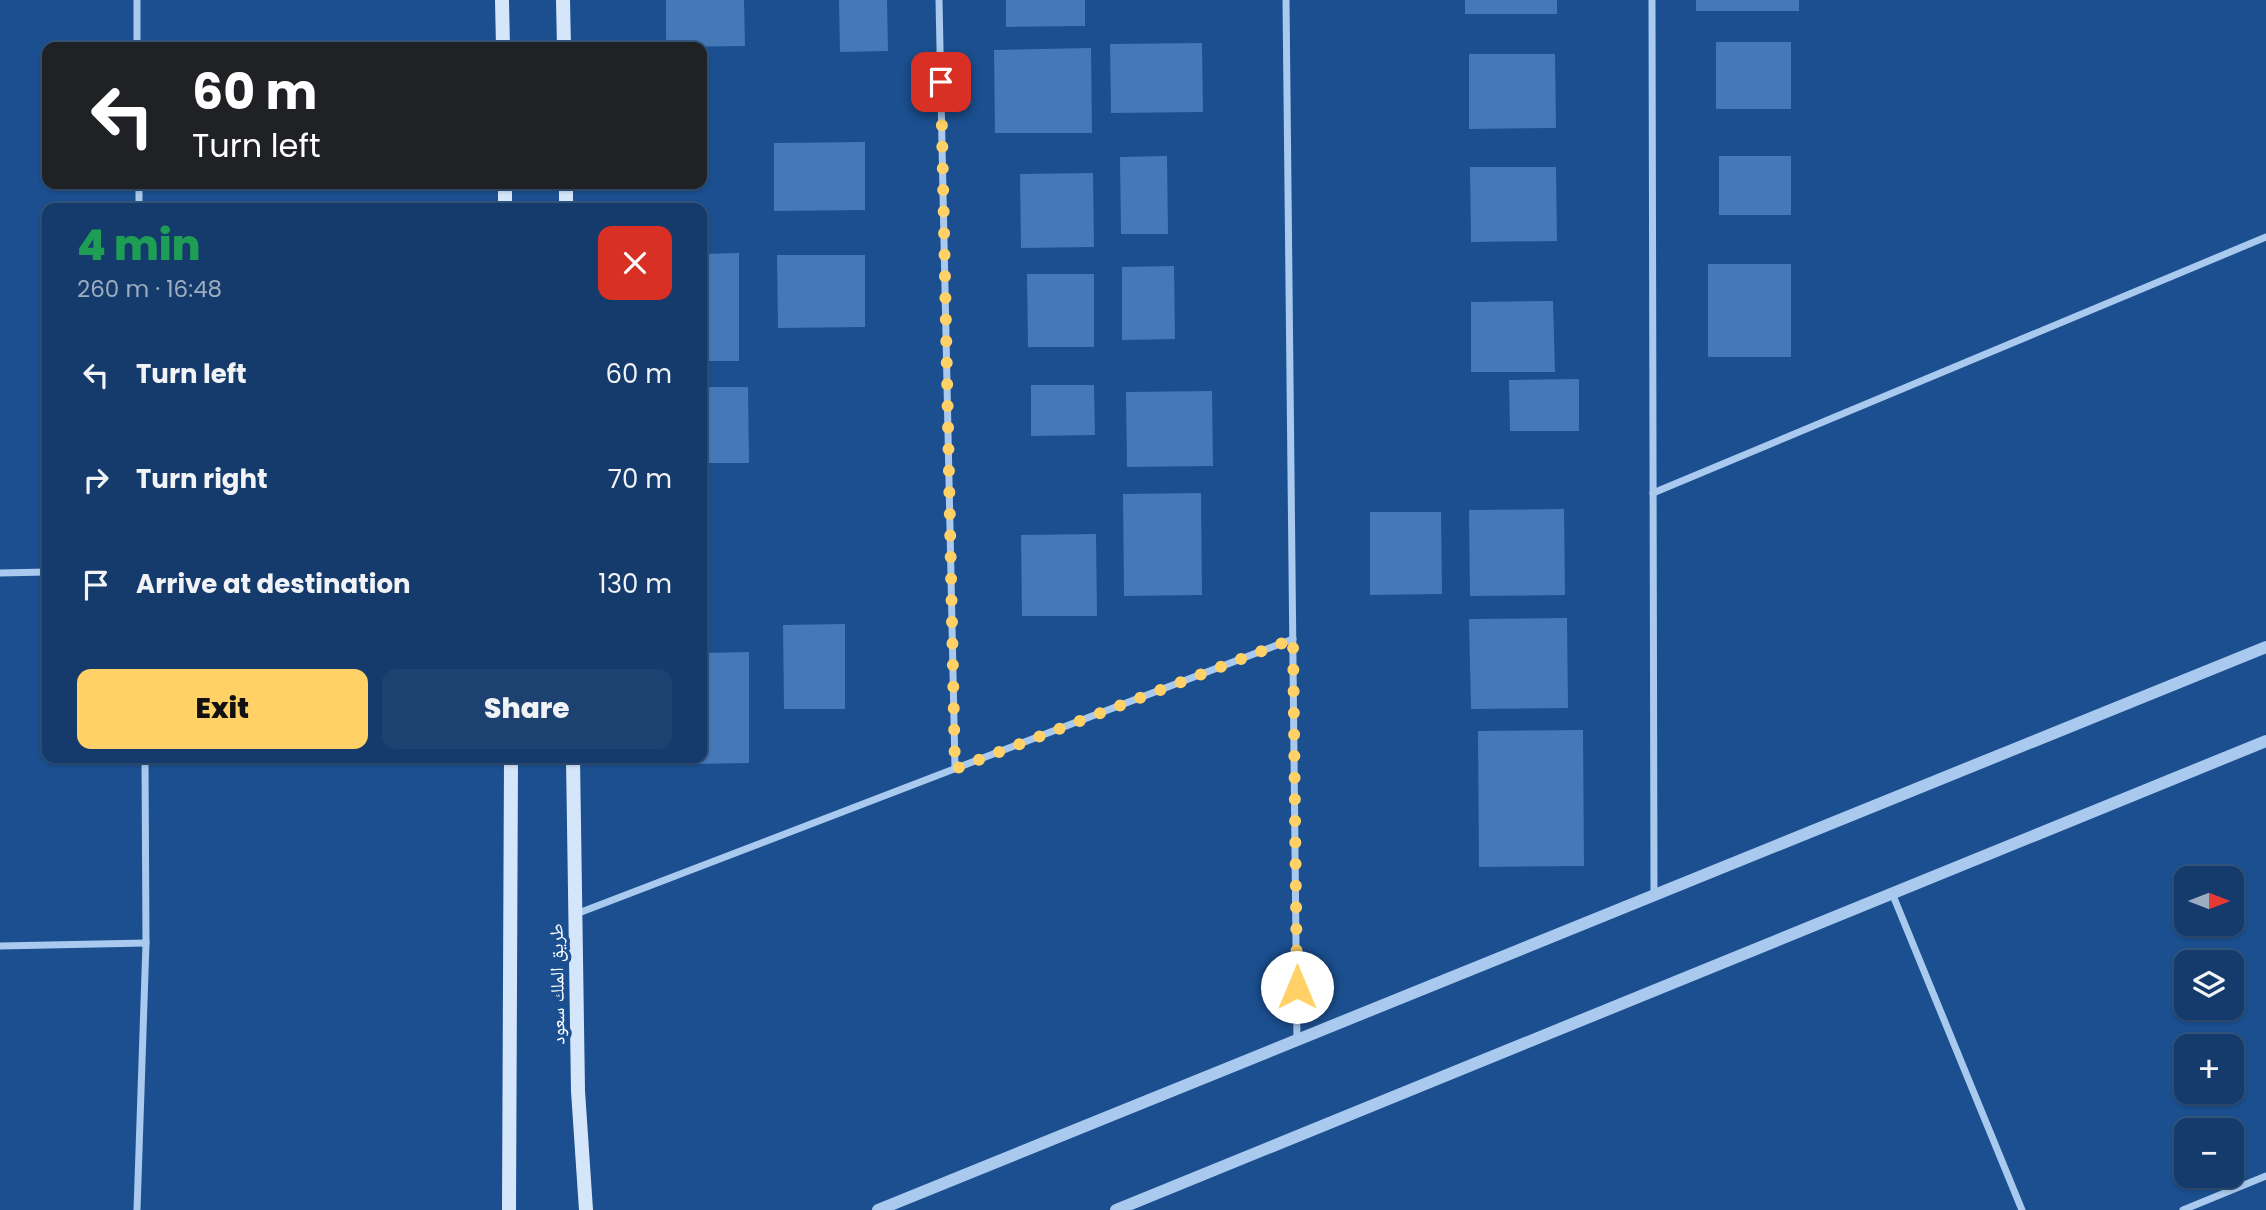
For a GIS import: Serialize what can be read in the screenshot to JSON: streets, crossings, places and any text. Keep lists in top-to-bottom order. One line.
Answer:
{"streets":{"main road":["طريق الملك سعود"]},"north":"right","page":{"turn":["60 m","Turn left"],"heading":["4 min","260 m · 16:48"],"list":[{"name":"Turn left","value":"60 m"},{"name":"Turn right","value":"70 m"},{"name":"Arrive at destination","value":"130 m"}],"buttons":["Exit","Share"],"map_buttons":["+","−"]}}
